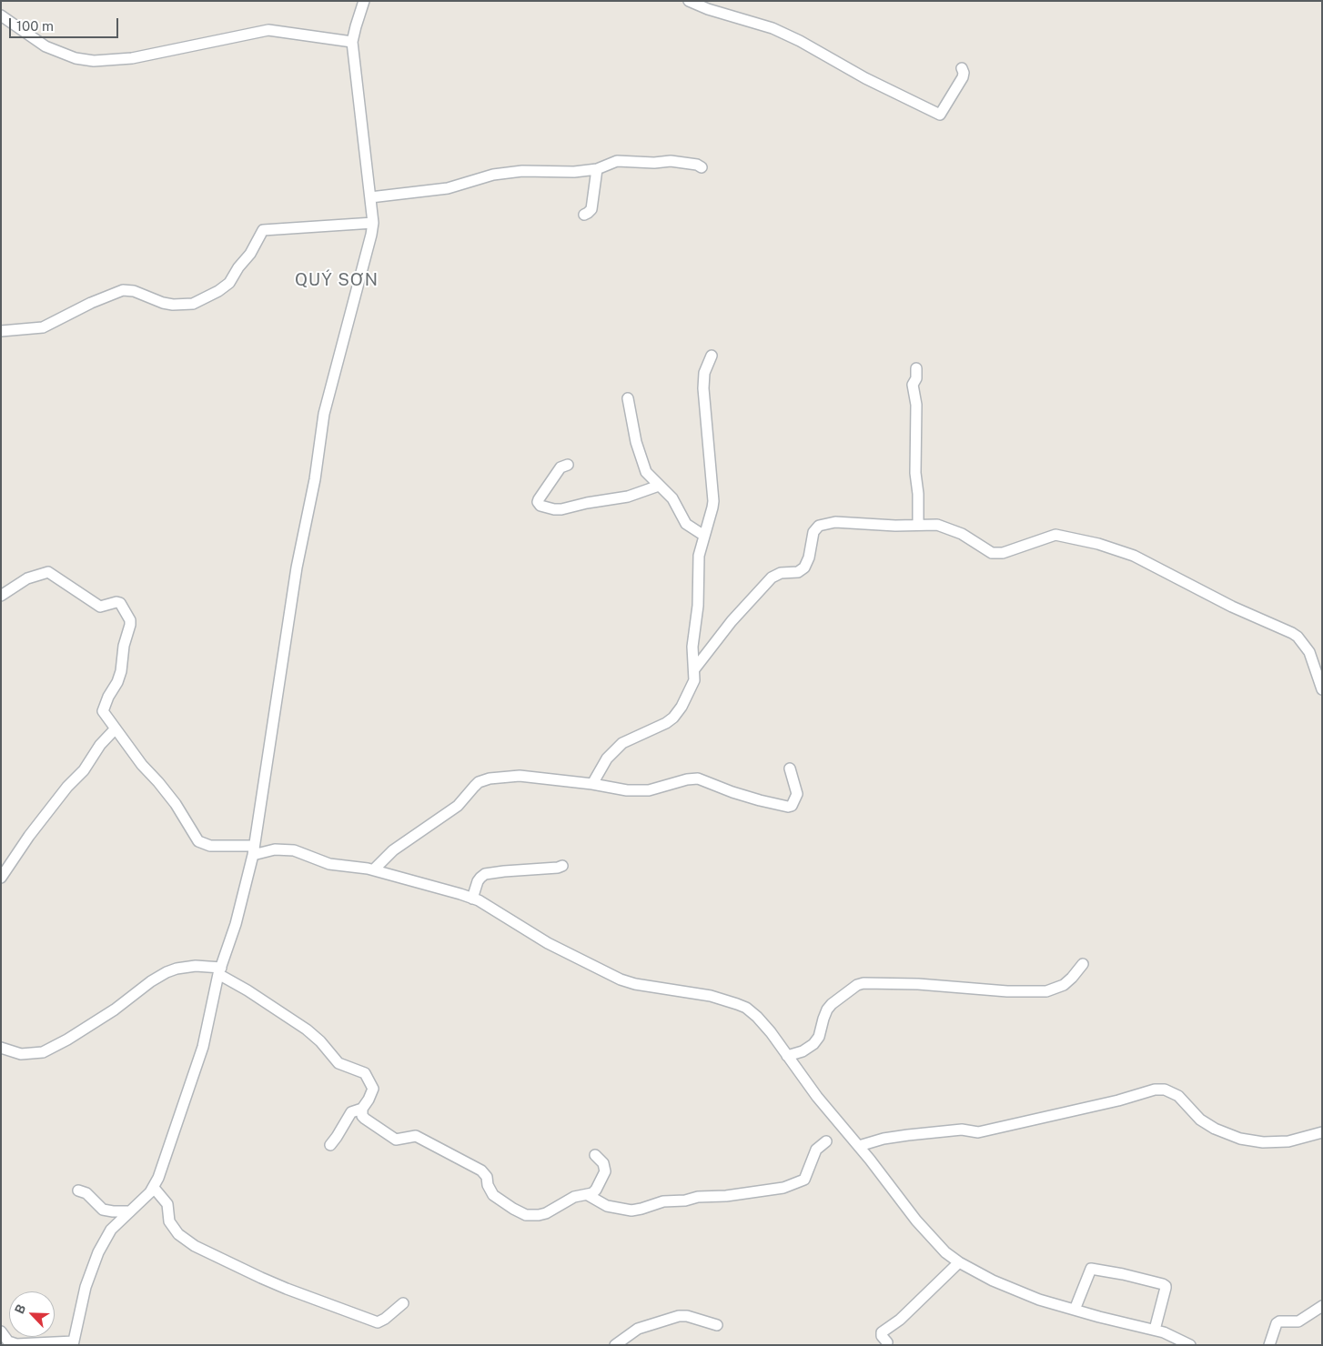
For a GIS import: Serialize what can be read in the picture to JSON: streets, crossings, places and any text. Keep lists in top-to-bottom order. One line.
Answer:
{"districts":["QUÝ SƠN"],"scale_bar":"100 m","north":"top left"}
